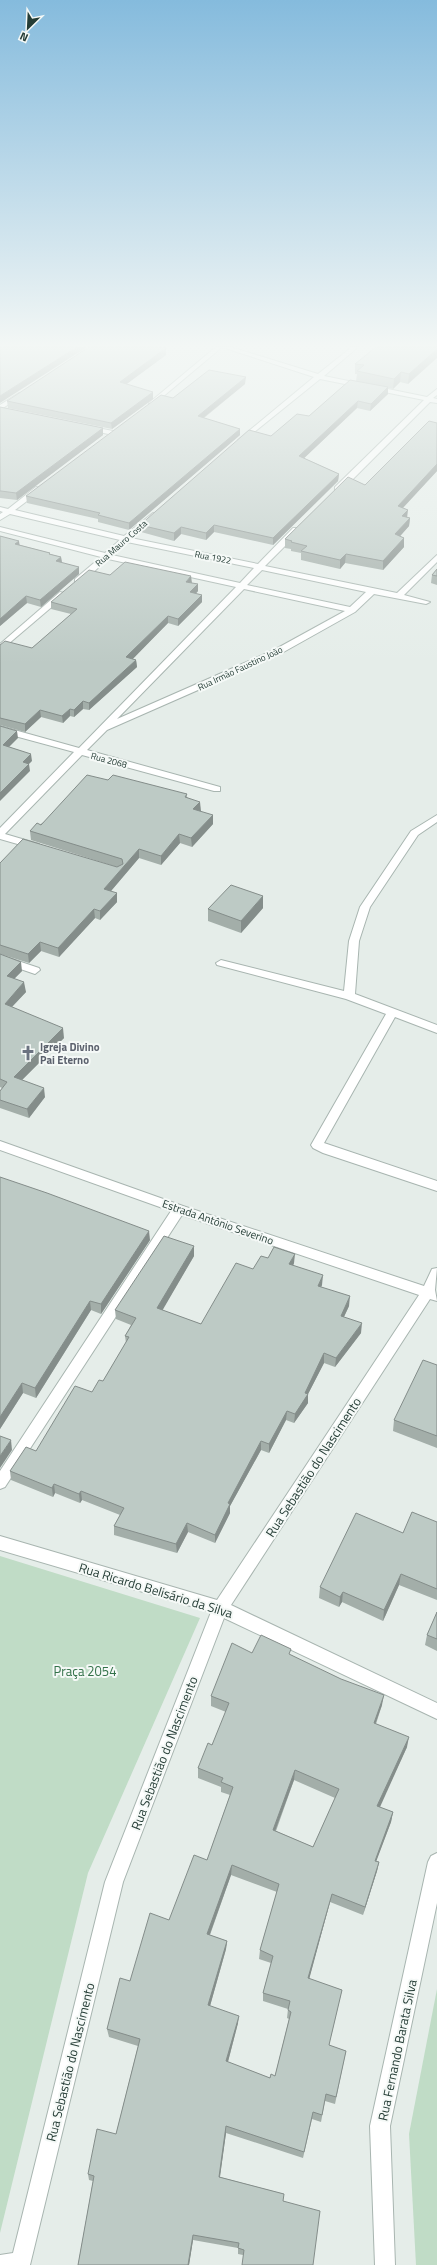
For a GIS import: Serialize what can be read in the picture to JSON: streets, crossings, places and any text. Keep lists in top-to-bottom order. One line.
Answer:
{"streets":{"street":["Rua Mauro Costa","Rua 1922","Rua Irmão Faustino João","Rua 2068","Estrada Antônio Severino","Rua Sebastião do Nascimento","Rua Ricardo Belisário da Silva","Rua Fernando Barata Silva"]},"crossings":[["Rua Mauro Costa","Rua 1922"],["Rua 1922","Rua Irmão Faustino João"],["Rua Irmão Faustino João","Rua 2068"],["Estrada Antônio Severino","Rua Sebastião do Nascimento"],["Rua Sebastião do Nascimento","Rua Ricardo Belisário da Silva"]],"parks":["Praça 2054"],"places":{"church":["Igreja Divino Pai Eterno"]},"north":"bottom left"}
